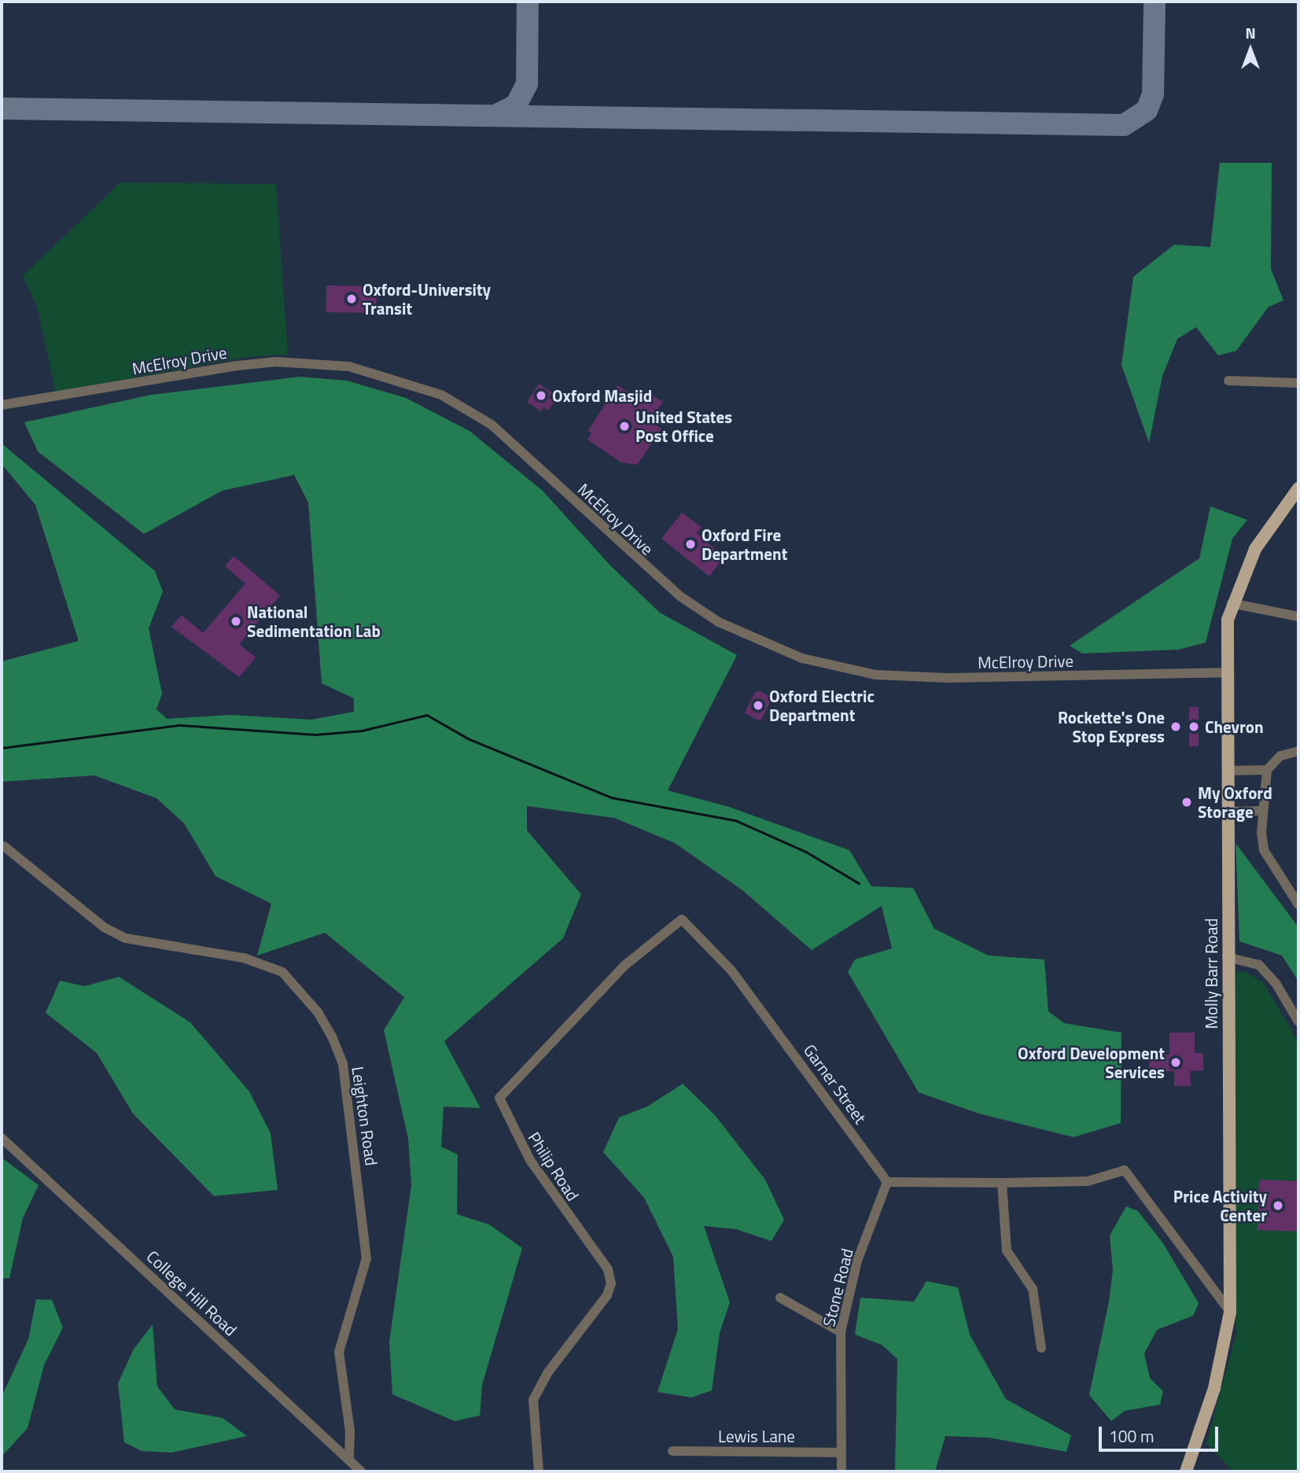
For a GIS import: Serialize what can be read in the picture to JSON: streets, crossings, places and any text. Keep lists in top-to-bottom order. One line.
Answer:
{"streets":{"main road":["Molly Barr Road"],"street":["McElroy Drive","Garner Street","Leighton Road","Philip Road","Stone Road","College Hill Road","Lewis Lane"]},"crossings":[["McElroy Drive","Molly Barr Road"],["Garner Street","Philip Road"],["Garner Street","Stone Road"],["Leighton Road","College Hill Road"],["Stone Road","Lewis Lane"]],"places":["Oxford-University Transit","Oxford Masjid","United States Post Office","Oxford Fire Department","National Sedimentation Lab","Oxford Electric Department","Rockette's One Stop Express","Chevron","My Oxford Storage","Oxford Development Services","Price Activity Center"],"scale_bar":"100 m","north":"top"}
